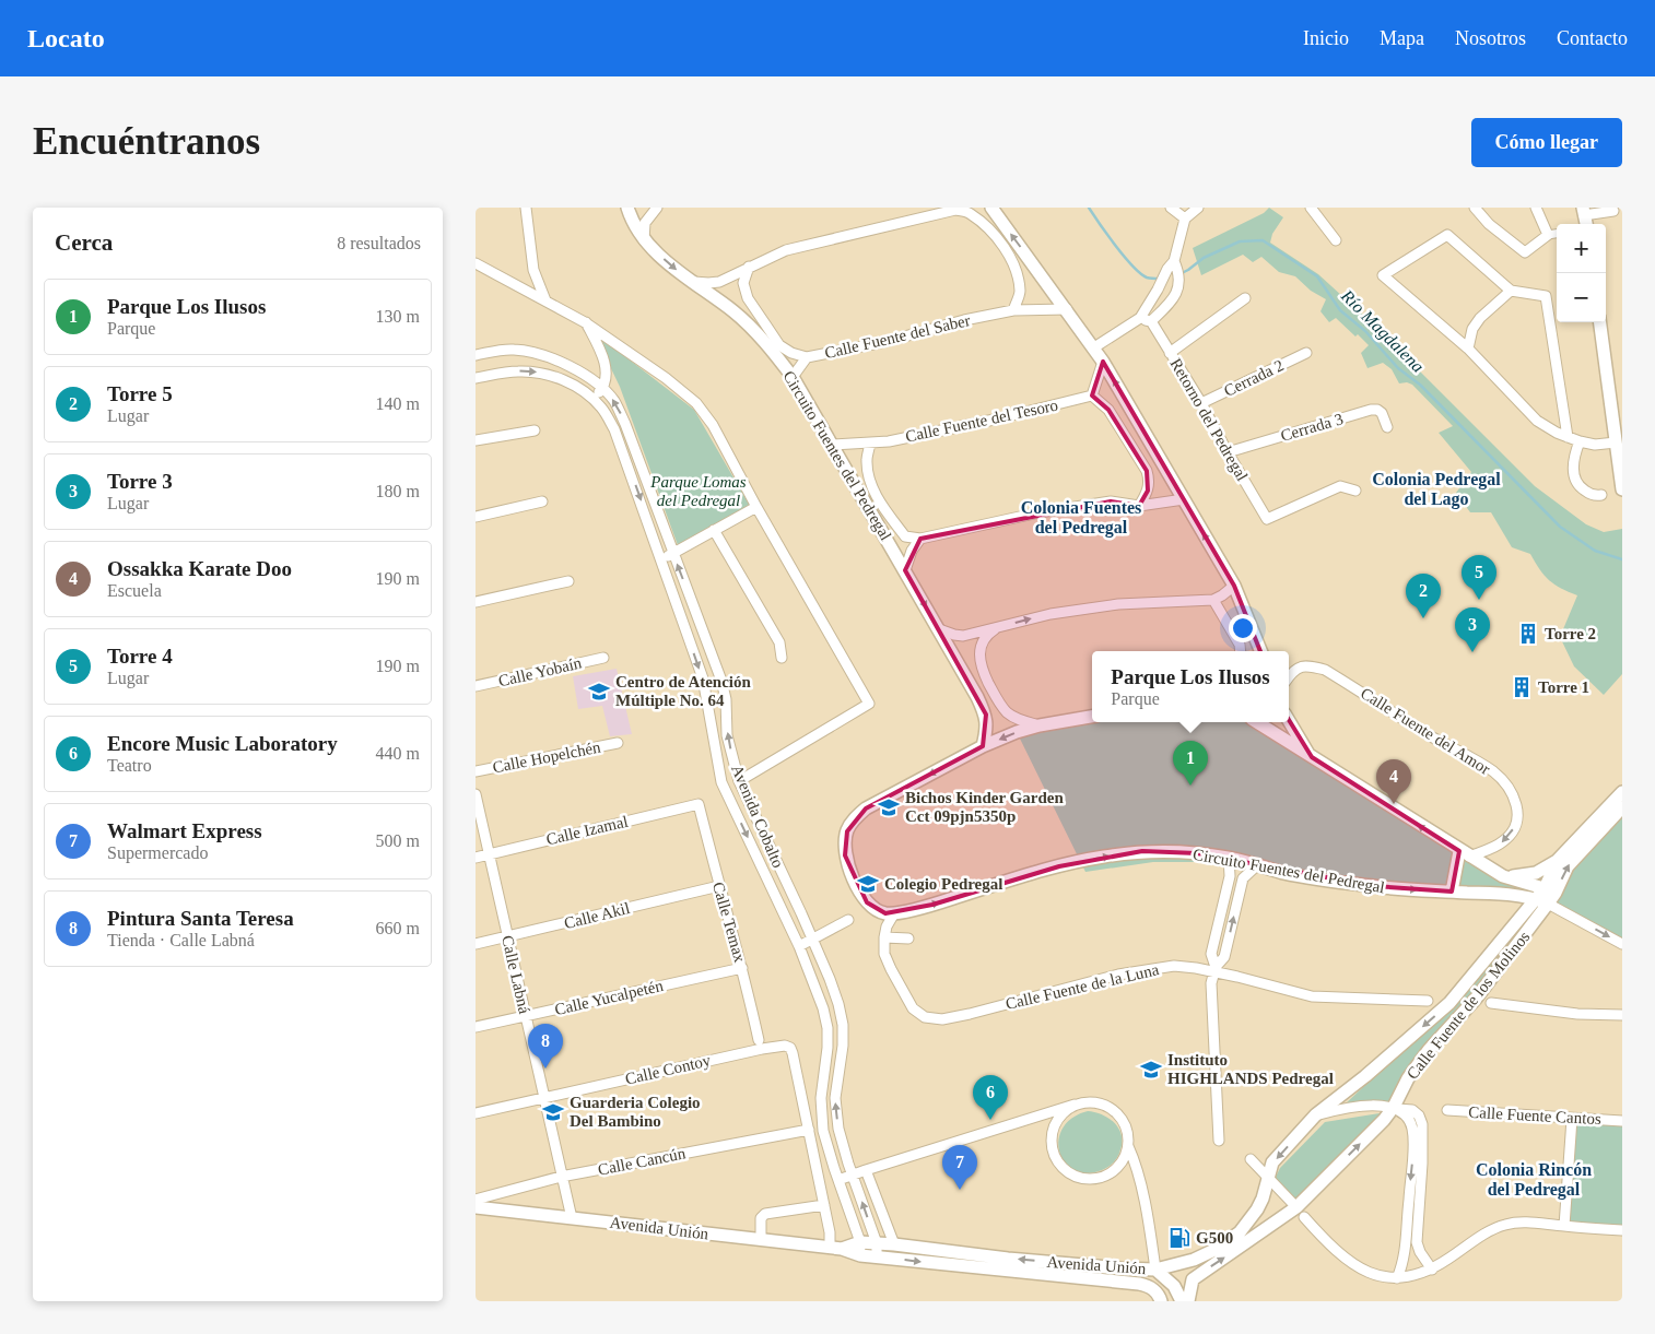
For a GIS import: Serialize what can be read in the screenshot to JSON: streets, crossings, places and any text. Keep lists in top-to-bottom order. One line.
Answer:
{"streets":{"street":["Calle Fuente del Saber","Cerrada 2","Retorno del Pedregal","Calle Fuente del Tesoro","Cerrada 3","Circuito Fuentes del Pedregal","Calle Yobaín","Calle Fuente del Amor","Calle Hopelchén","Avenida Cobalto","Calle Izamal","Calle Akil","Calle Temax","Calle Labná","Calle Fuente de la Luna","Calle Yucalpetén","Calle Fuente de los Molinos","Calle Contoy","Calle Fuente Cantos","Calle Cancún","Avenida Unión"]},"crossings":[["Calle Fuente del Saber","Circuito Fuentes del Pedregal"],["Cerrada 2","Retorno del Pedregal"],["Retorno del Pedregal","Cerrada 3"],["Calle Fuente del Tesoro","Circuito Fuentes del Pedregal"],["Circuito Fuentes del Pedregal","Calle Fuente del Amor"],["Circuito Fuentes del Pedregal","Calle Fuente de los Molinos"],["Avenida Cobalto","Avenida Unión"],["Calle Izamal","Calle Temax"],["Calle Izamal","Calle Labná"],["Calle Akil","Calle Temax"],["Calle Akil","Calle Labná"],["Calle Temax","Calle Yucalpetén"],["Calle Labná","Calle Yucalpetén"],["Calle Labná","Calle Contoy"],["Calle Labná","Calle Cancún"],["Calle Labná","Avenida Unión"],["Calle Fuente de los Molinos","Avenida Unión"],["Calle Contoy","Calle Cancún"]],"districts":["Colonia Pedregal del Lago","Colonia Fuentes del Pedregal","Colonia Rincón del Pedregal"],"water":["Río Magdalena"],"parks":["Parque Lomas del Pedregal"],"places":{"building":["Torre 2","Torre 1"],"school or university":["Centro de Atención Múltiple No. 64","Bichos Kinder Garden Cct 09pjn5350p","Colegio Pedregal","Instituto HIGHLANDS Pedregal","Guarderia Colegio Del Bambino"],"fuel station":["G500"]},"page":{"header":"Locato","nav":["Inicio","Mapa","Nosotros","Contacto"],"buttons":"Cómo llegar","title":"Encuéntranos","heading":["Cerca","8 resultados"],"map_buttons":["+","−"],"list":[{"mark":"1","name":"Parque Los Ilusos","note":"Parque","value":"130 m"},{"mark":"2","name":"Torre 5","note":"Lugar","value":"140 m"},{"mark":"3","name":"Torre 3","note":"Lugar","value":"180 m"},{"mark":"4","name":"Ossakka Karate Doo","note":"Escuela","value":"190 m"},{"mark":"5","name":"Torre 4","note":"Lugar","value":"190 m"},{"mark":"6","name":"Encore Music Laboratory","note":"Teatro","value":"440 m"},{"mark":"7","name":"Walmart Express","note":"Supermercado","value":"500 m"},{"mark":"8","name":"Pintura Santa Teresa","note":"Tienda · Calle Labná","value":"660 m"}],"pins":["5","2","3","1","4","8","6","7"],"popup":["Parque Los Ilusos","Parque"]}}
